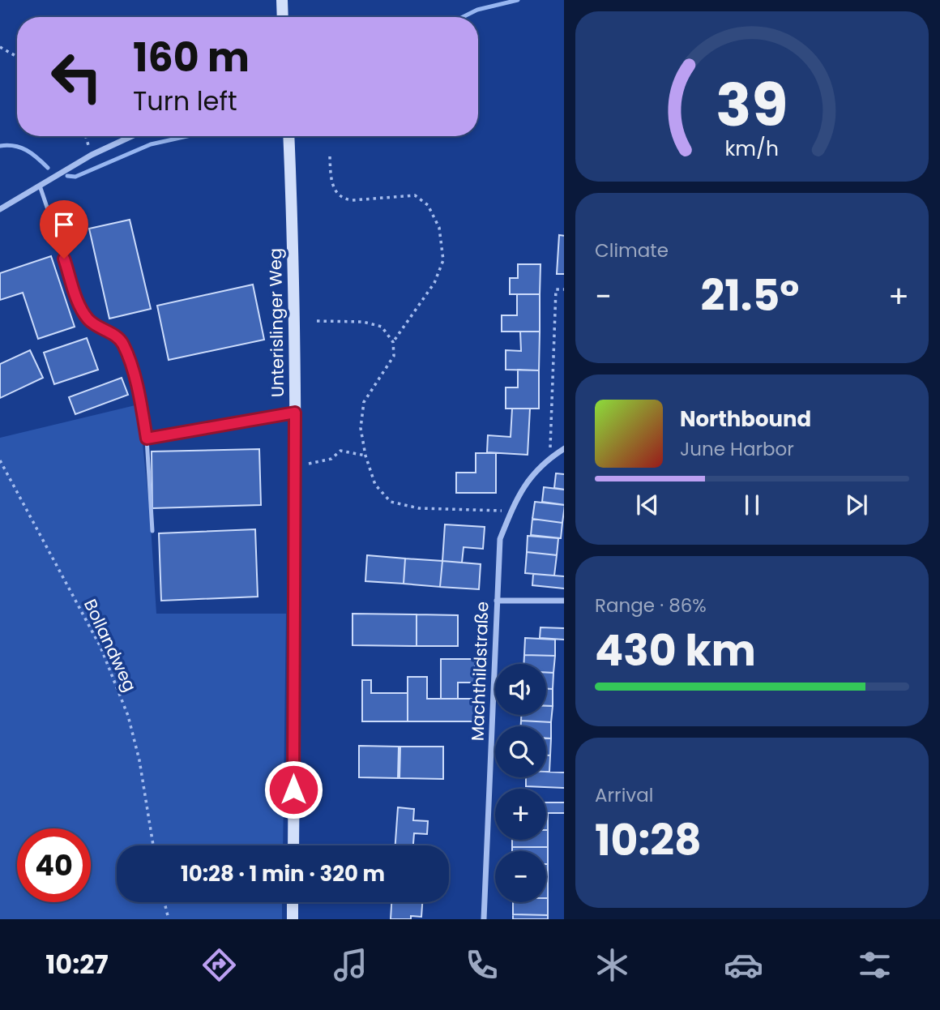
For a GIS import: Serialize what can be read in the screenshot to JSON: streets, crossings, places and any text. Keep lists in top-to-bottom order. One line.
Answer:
{"streets":{"street":["Unterislinger Weg","Machthildstraße"],"path":["Bollandweg"]},"page":{"turn":["160 m","Turn left"],"tile":["Climate",["Range · 86%","430 km"],["Arrival","10:28"]],"heat":["−","21.5°","+"],"song":["Northbound","June Harbor"],"map_buttons":["+","−"],"limit":"40","trip":"10:28 · 1 min · 320 m","tabs":"10:27","gauge":["39","km/h"]}}
